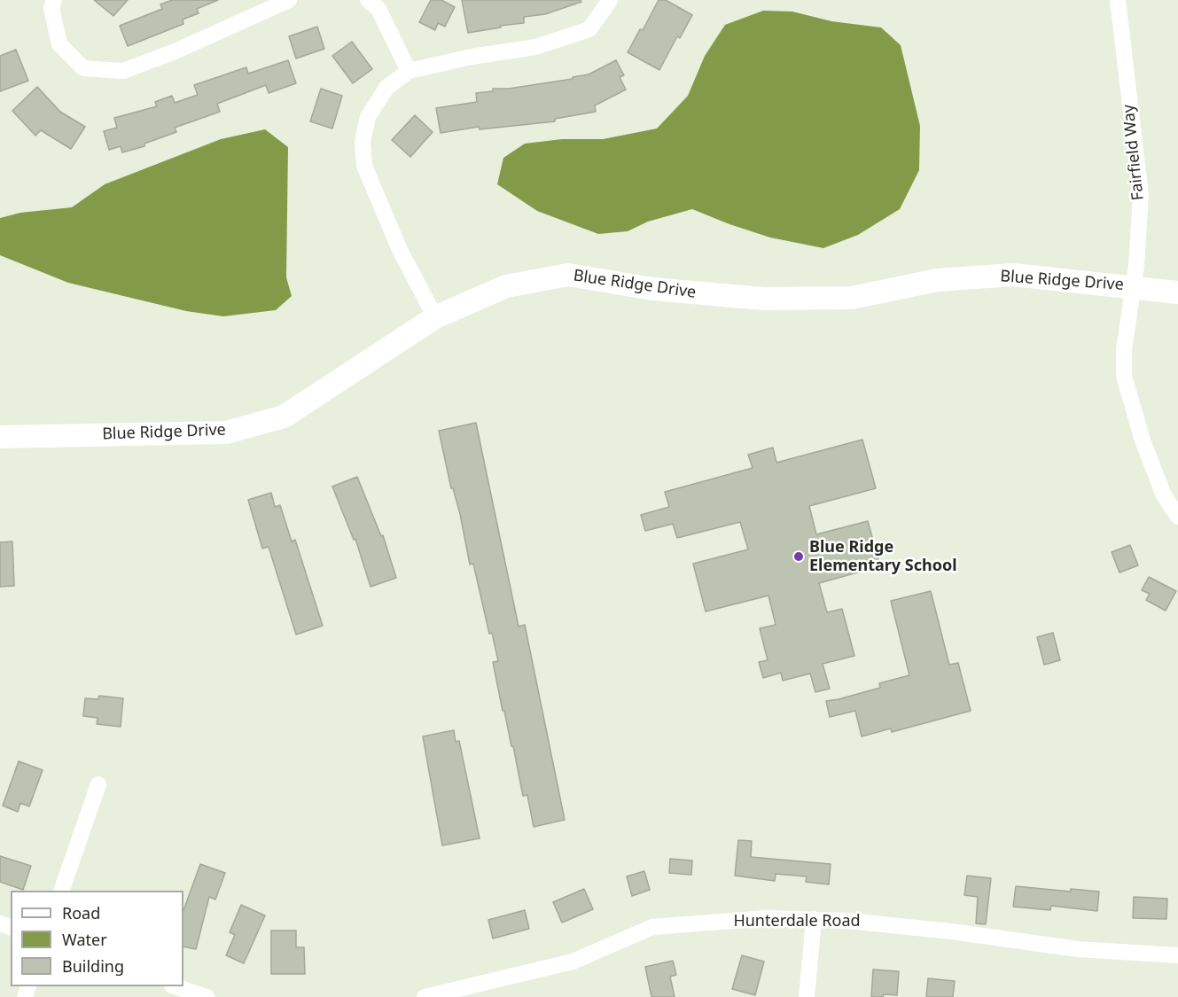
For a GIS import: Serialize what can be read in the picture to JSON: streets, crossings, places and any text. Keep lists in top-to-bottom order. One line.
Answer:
{"streets":{"street":["Fairfield Way","Blue Ridge Drive","Hunterdale Road"]},"crossings":[["Fairfield Way","Blue Ridge Drive"]],"places":["Blue Ridge Elementary School"],"legend":["Road","Water","Building"]}
